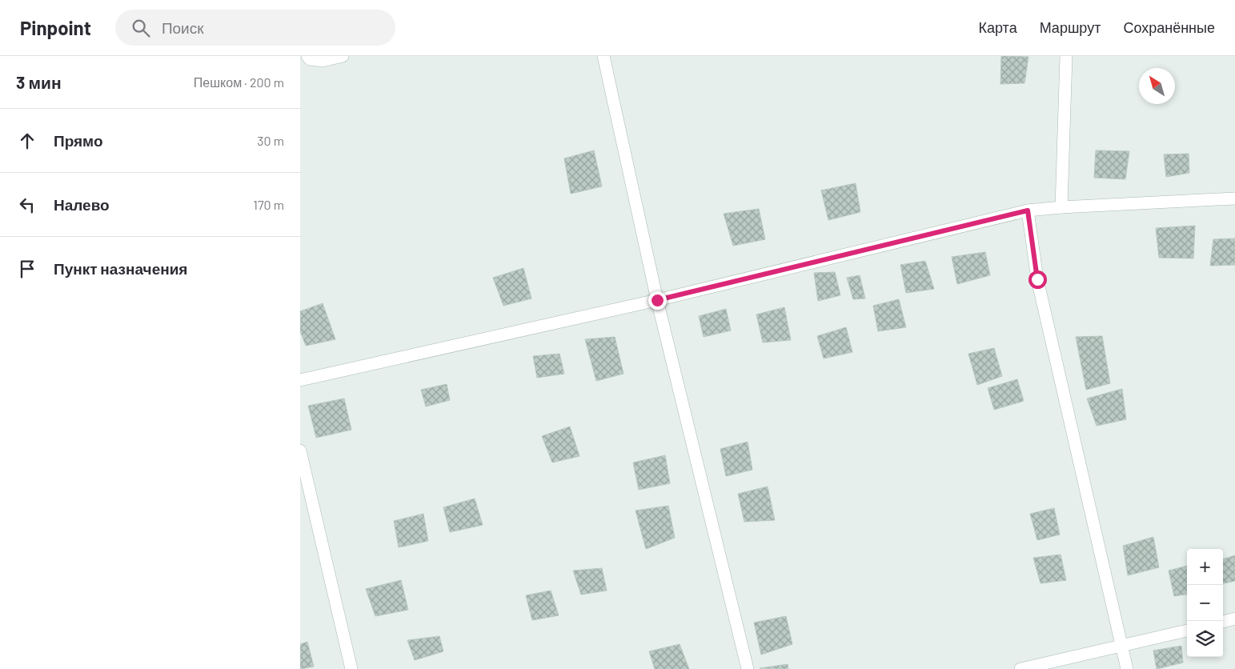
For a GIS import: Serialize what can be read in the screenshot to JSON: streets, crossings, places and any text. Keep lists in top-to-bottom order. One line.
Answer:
{"north":"top left","page":{"header":"Pinpoint","search":"Поиск","nav":["Карта","Маршрут","Сохранённые"],"heading":["3 мин","Пешком · 200 m"],"list":[["Прямо","30 m"],["Налево","170 m"],"Пункт назначения"],"map_buttons":["+","−"]}}
